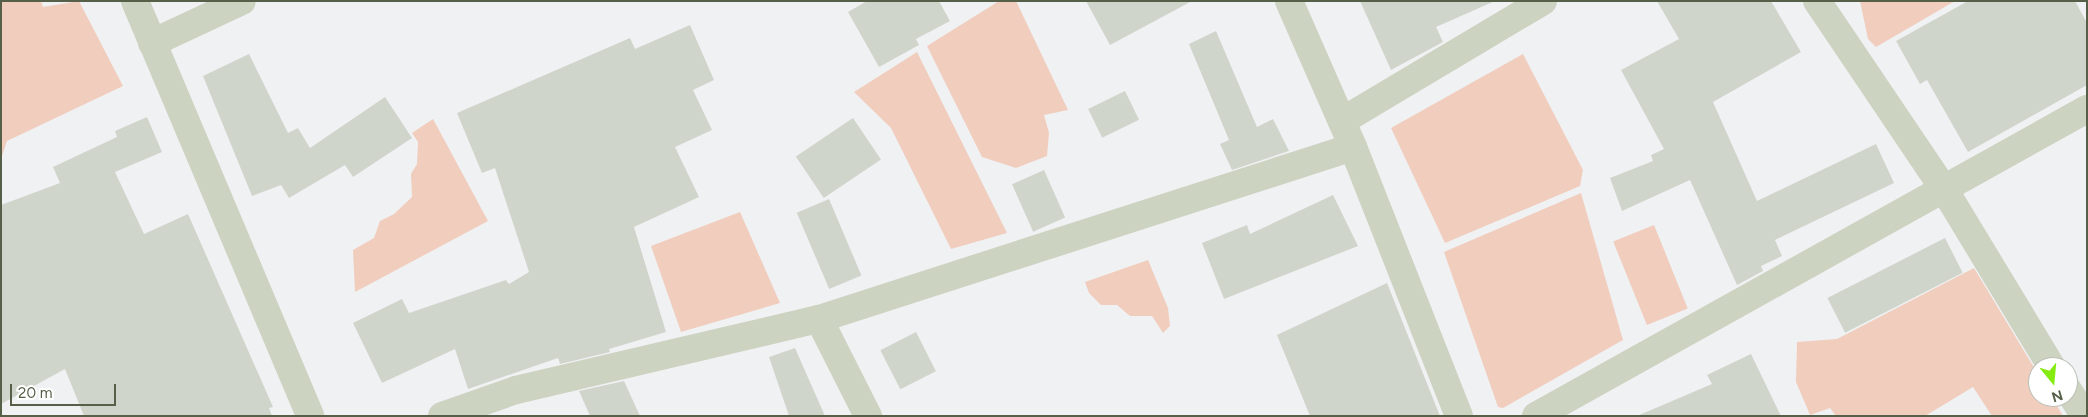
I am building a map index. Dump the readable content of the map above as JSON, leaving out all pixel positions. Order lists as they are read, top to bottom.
{
  "scale_bar": "20 m",
  "north": "bottom"
}
